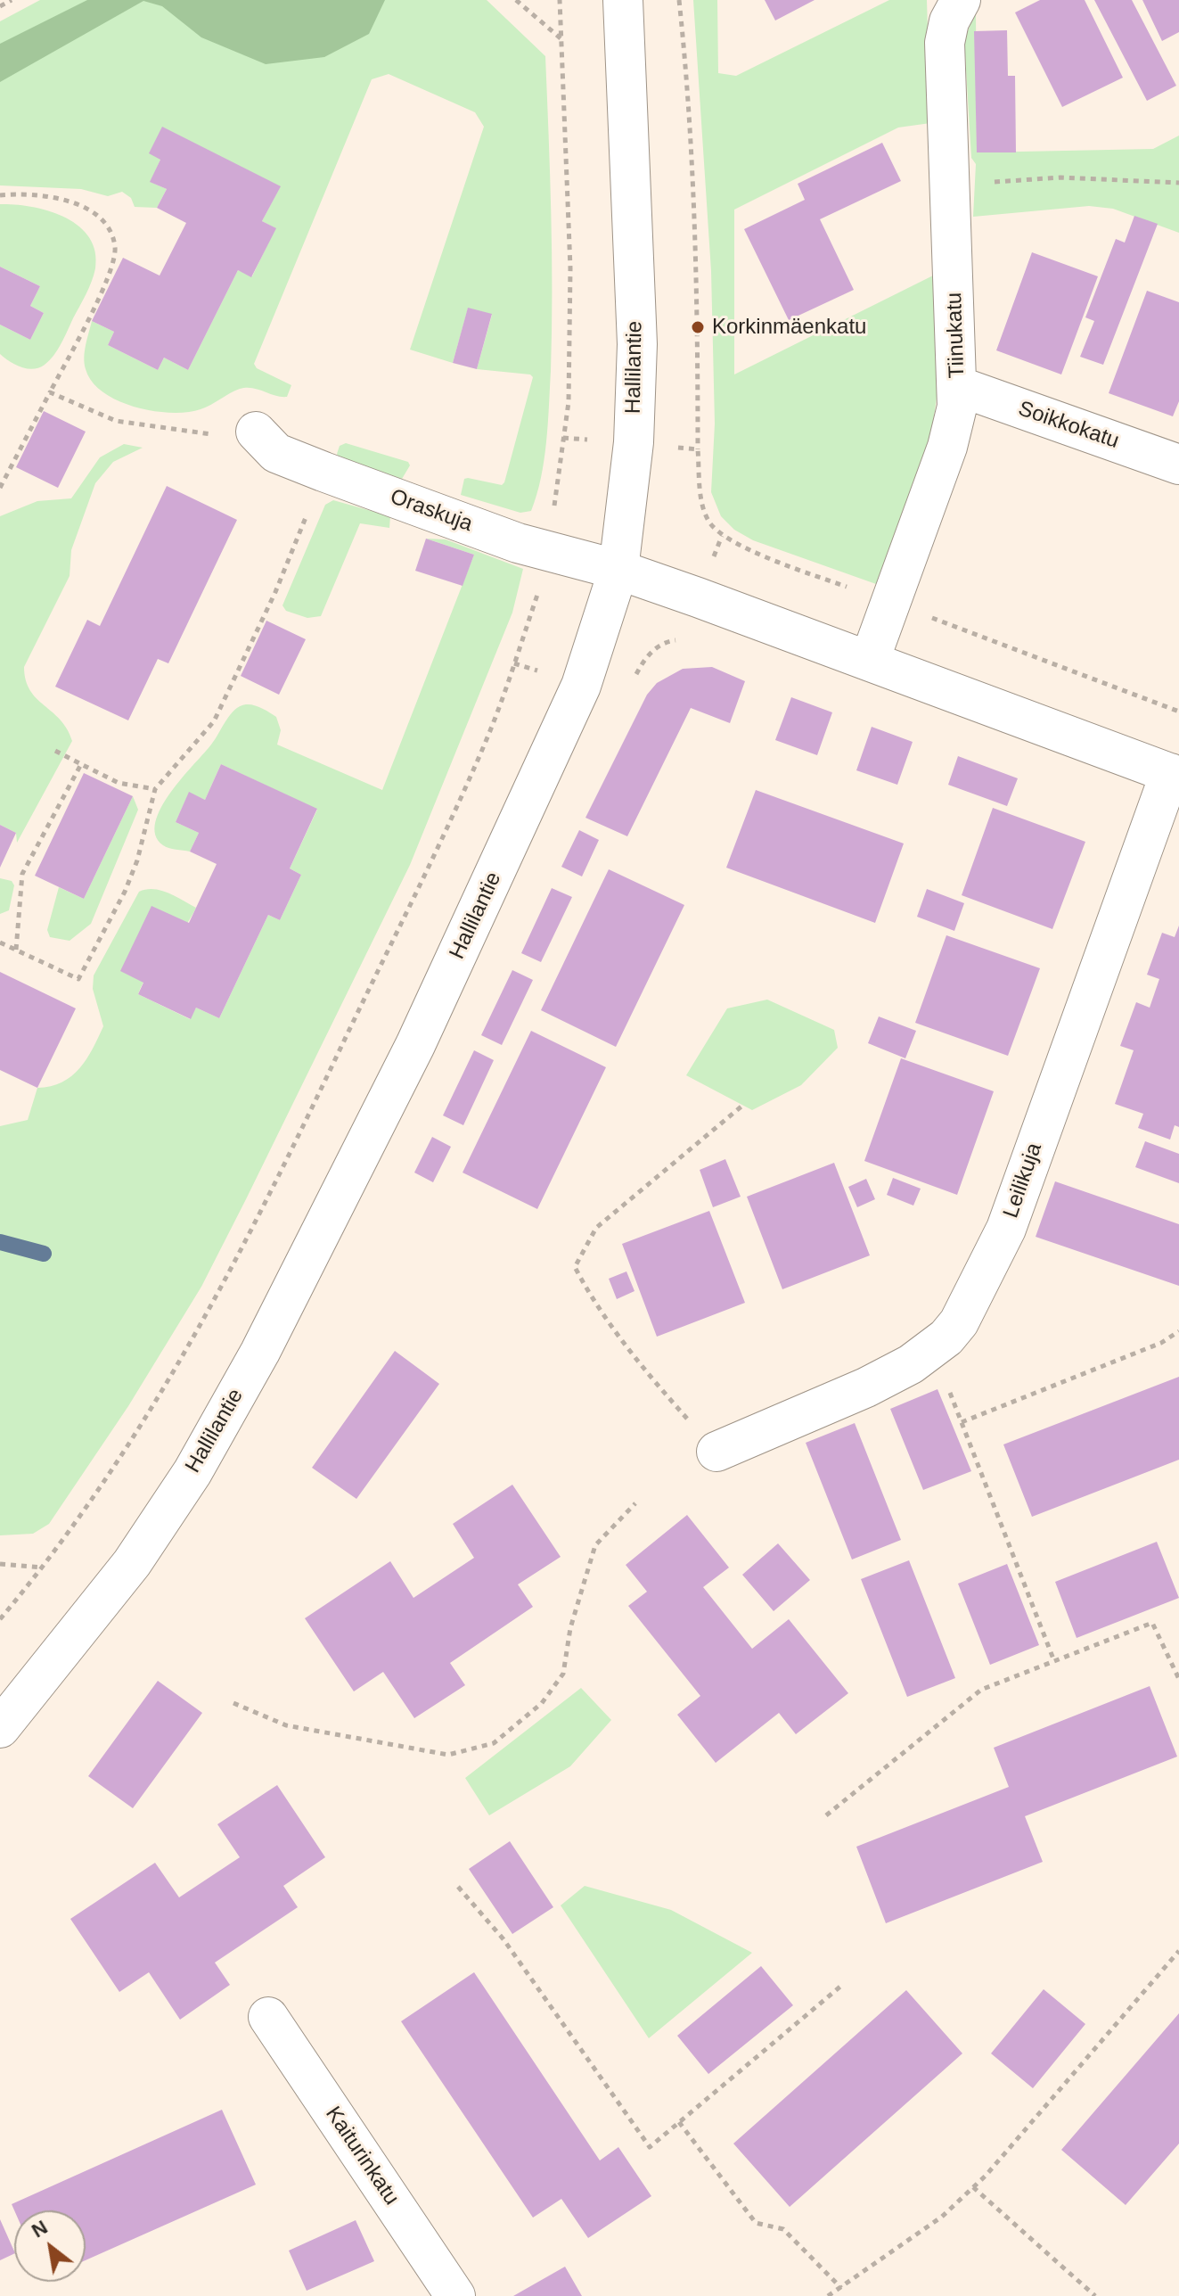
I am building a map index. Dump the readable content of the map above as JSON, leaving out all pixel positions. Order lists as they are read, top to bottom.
{
  "streets": {
    "street": [
      "Tiinukatu",
      "Hallilantie",
      "Soikkokatu",
      "Oraskuja",
      "Leilikuja",
      "Kaiturinkatu"
    ]
  },
  "crossings": [
    ["Tiinukatu", "Soikkokatu"],
    ["Hallilantie", "Oraskuja"]
  ],
  "places": ["Korkinmäenkatu"],
  "north": "top left"
}
